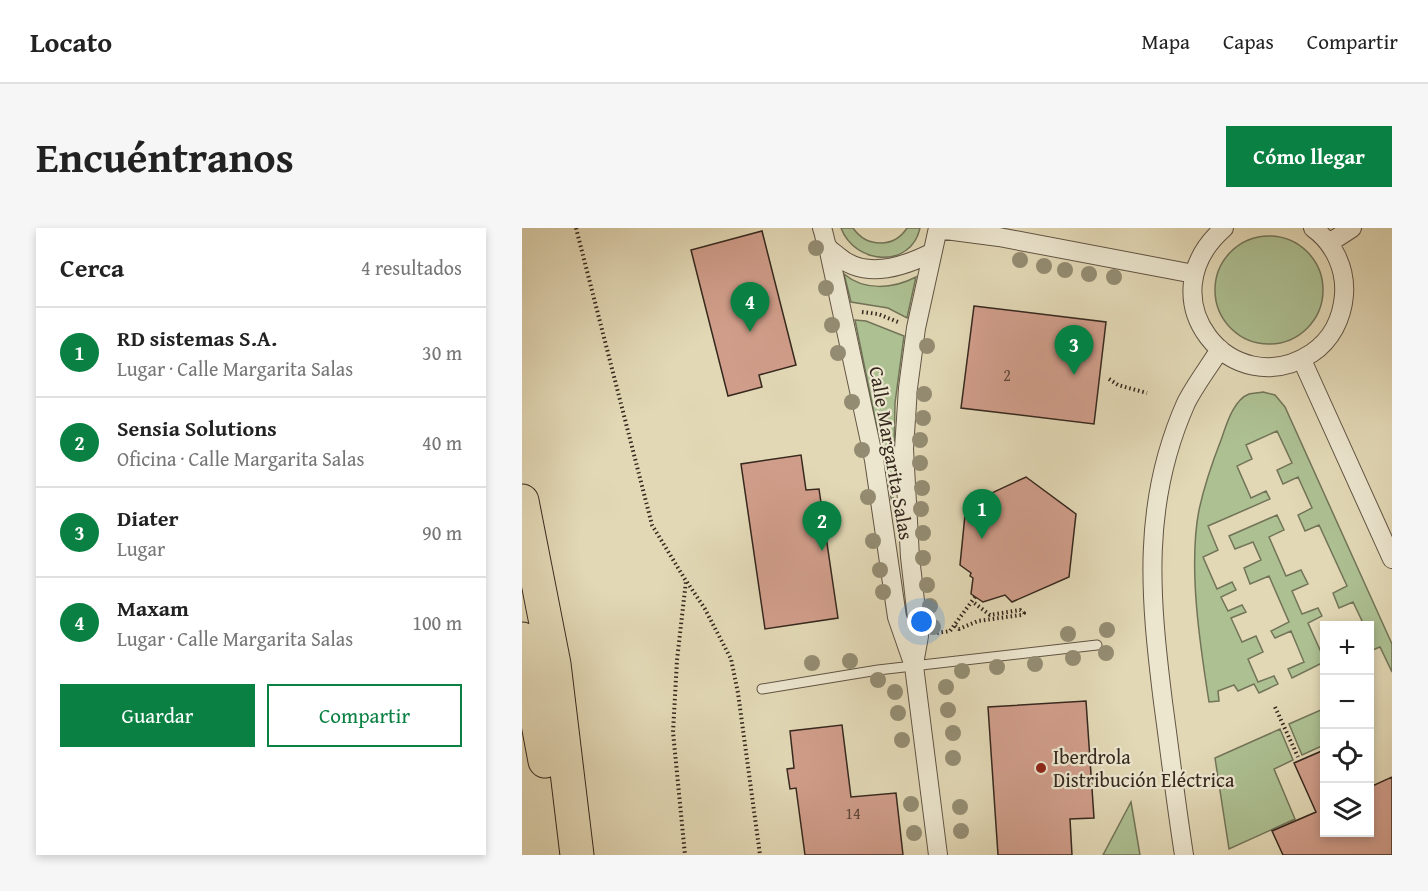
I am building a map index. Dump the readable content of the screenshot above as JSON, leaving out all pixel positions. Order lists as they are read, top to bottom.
{
  "streets": {
    "street": ["Calle Margarita Salas"]
  },
  "places": ["Iberdrola Distribución Eléctrica"],
  "house_numbers": ["2", "14"],
  "page": {
    "header": "Locato",
    "nav": ["Mapa", "Capas", "Compartir"],
    "title": "Encuéntranos",
    "buttons": [
      "Cómo llegar",
      ["Guardar", "Compartir"]
    ],
    "heading": ["Cerca", "4 resultados"],
    "pins": [
      "4",
      "3",
      "1",
      "2"
    ],
    "list": [
      {
        "mark": "1",
        "name": "RD sistemas S.A.",
        "note": "Lugar · Calle Margarita Salas",
        "value": "30 m"
      },
      {
        "mark": "2",
        "name": "Sensia Solutions",
        "note": "Oficina · Calle Margarita Salas",
        "value": "40 m"
      },
      {
        "mark": "3",
        "name": "Diater",
        "note": "Lugar",
        "value": "90 m"
      },
      {
        "mark": "4",
        "name": "Maxam",
        "note": "Lugar · Calle Margarita Salas",
        "value": "100 m"
      }
    ],
    "map_buttons": ["+", "−"]
  }
}
